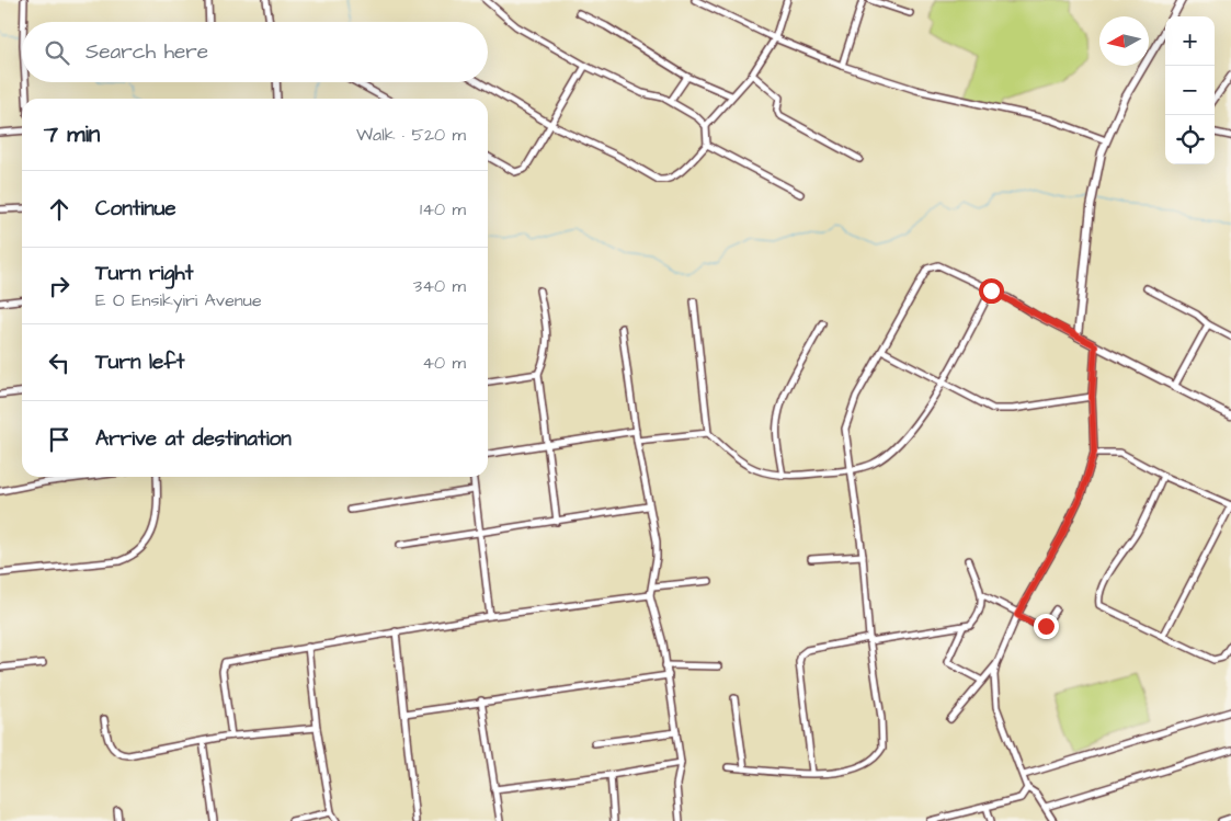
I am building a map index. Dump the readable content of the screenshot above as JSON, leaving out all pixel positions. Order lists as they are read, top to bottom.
{
  "north": "left",
  "page": {
    "map_buttons": ["+", "−"],
    "search": "Search here",
    "heading": ["7 min", "Walk · 520 m"],
    "list": [
      ["Continue", "140 m"],
      ["Turn right", "E O Ensikyiri Avenue", "340 m"],
      ["Turn left", "40 m"],
      "Arrive at destination"
    ]
  }
}
